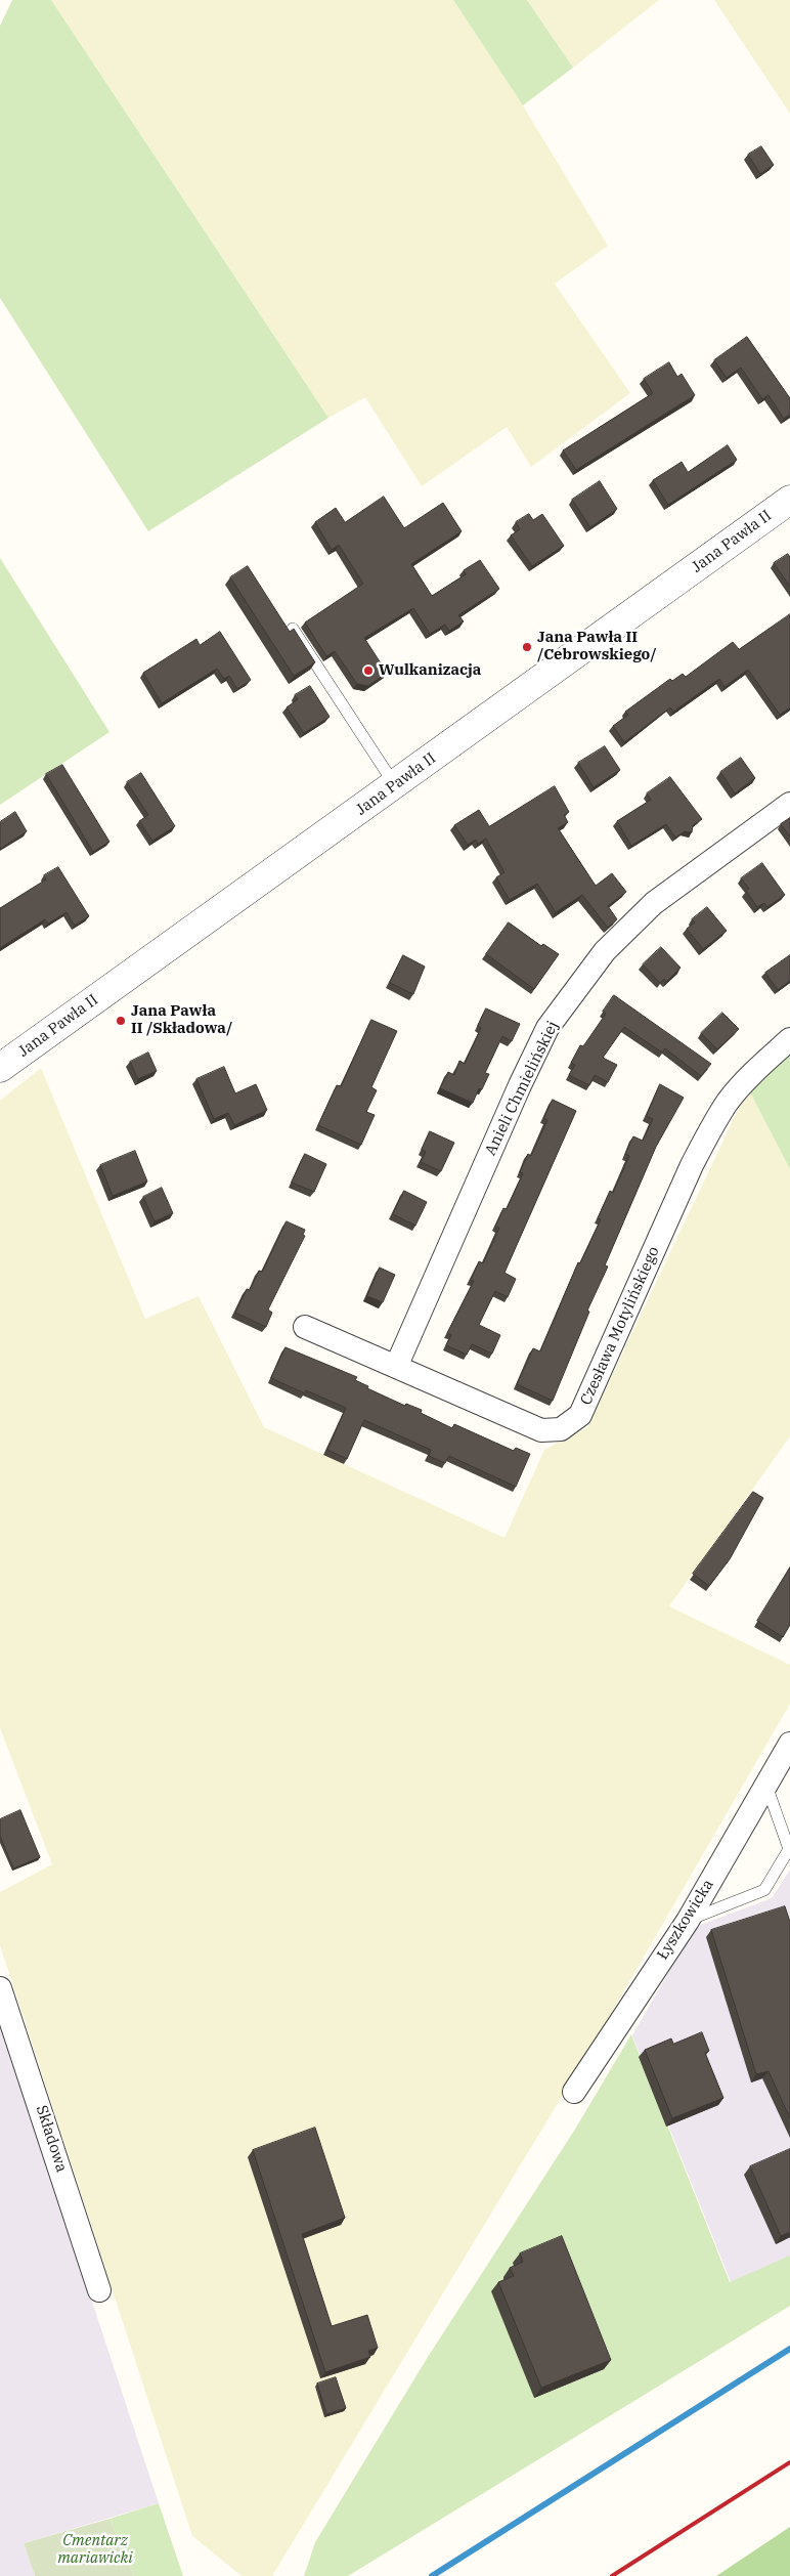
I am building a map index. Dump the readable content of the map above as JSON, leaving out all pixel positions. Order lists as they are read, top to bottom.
{
  "streets": {
    "street": [
      "Jana Pawła II",
      "Anieli Chmielińskiej",
      "Czesława Motylińskiego",
      "Łyszkowicka",
      "Składowa"
    ]
  },
  "crossings": [
    ["Anieli Chmielińskiej", "Czesława Motylińskiego"]
  ],
  "parks": ["Cmentarz mariawicki"],
  "places": ["Jana Pawła II /Cebrowskiego/", "Wulkanizacja", "Jana Pawła II /Składowa/"]
}
